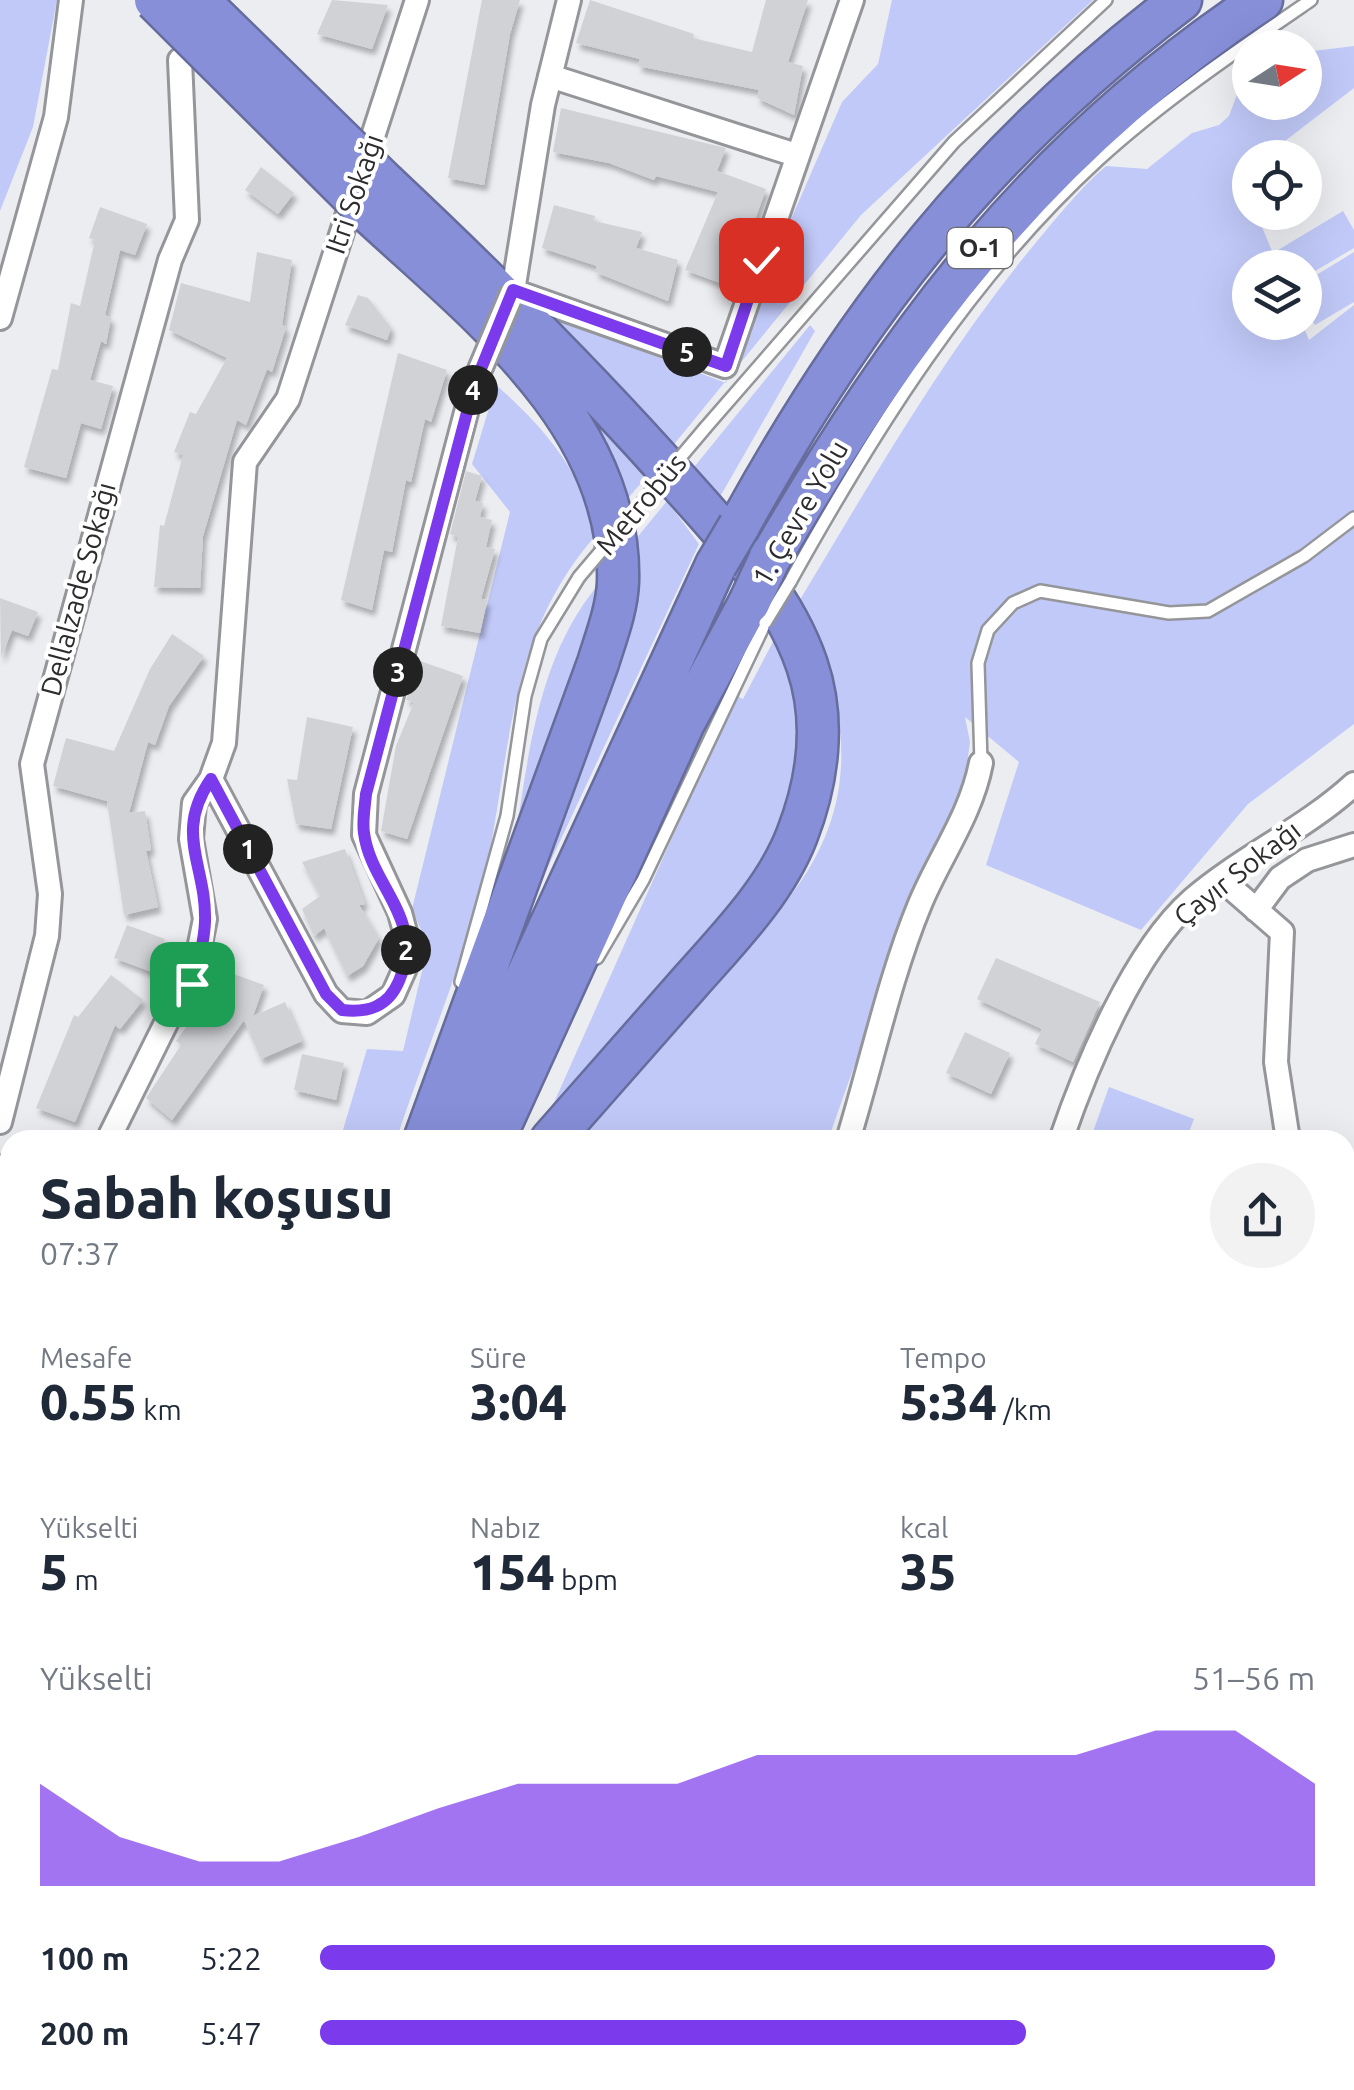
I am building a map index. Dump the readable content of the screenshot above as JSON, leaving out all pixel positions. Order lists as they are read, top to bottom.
{
  "streets": {
    "highway": ["O-1", "1. Çevre Yolu"],
    "street": ["Itri Sokağı", "Dellalzade Sokağı", "Çayır Sokağı"],
    "lane": ["Metrobüs"]
  },
  "north": "right",
  "page": {
    "pins": [
      "5",
      "4",
      "3",
      "1",
      "2"
    ],
    "heading": ["Sabah koşusu", "07:37"],
    "stats": [
      ["Mesafe", "0.55 km"],
      ["Süre", "3:04"],
      ["Tempo", "5:34 /km"],
      ["Yükselti", "5 m"],
      ["Nabız", "154 bpm"],
      ["kcal", "35"]
    ],
    "chart": ["Yükselti", "51–56 m"],
    "list": [
      {
        "name": "100 m",
        "note": "5:22"
      },
      {
        "name": "200 m",
        "note": "5:47"
      }
    ]
  }
}
